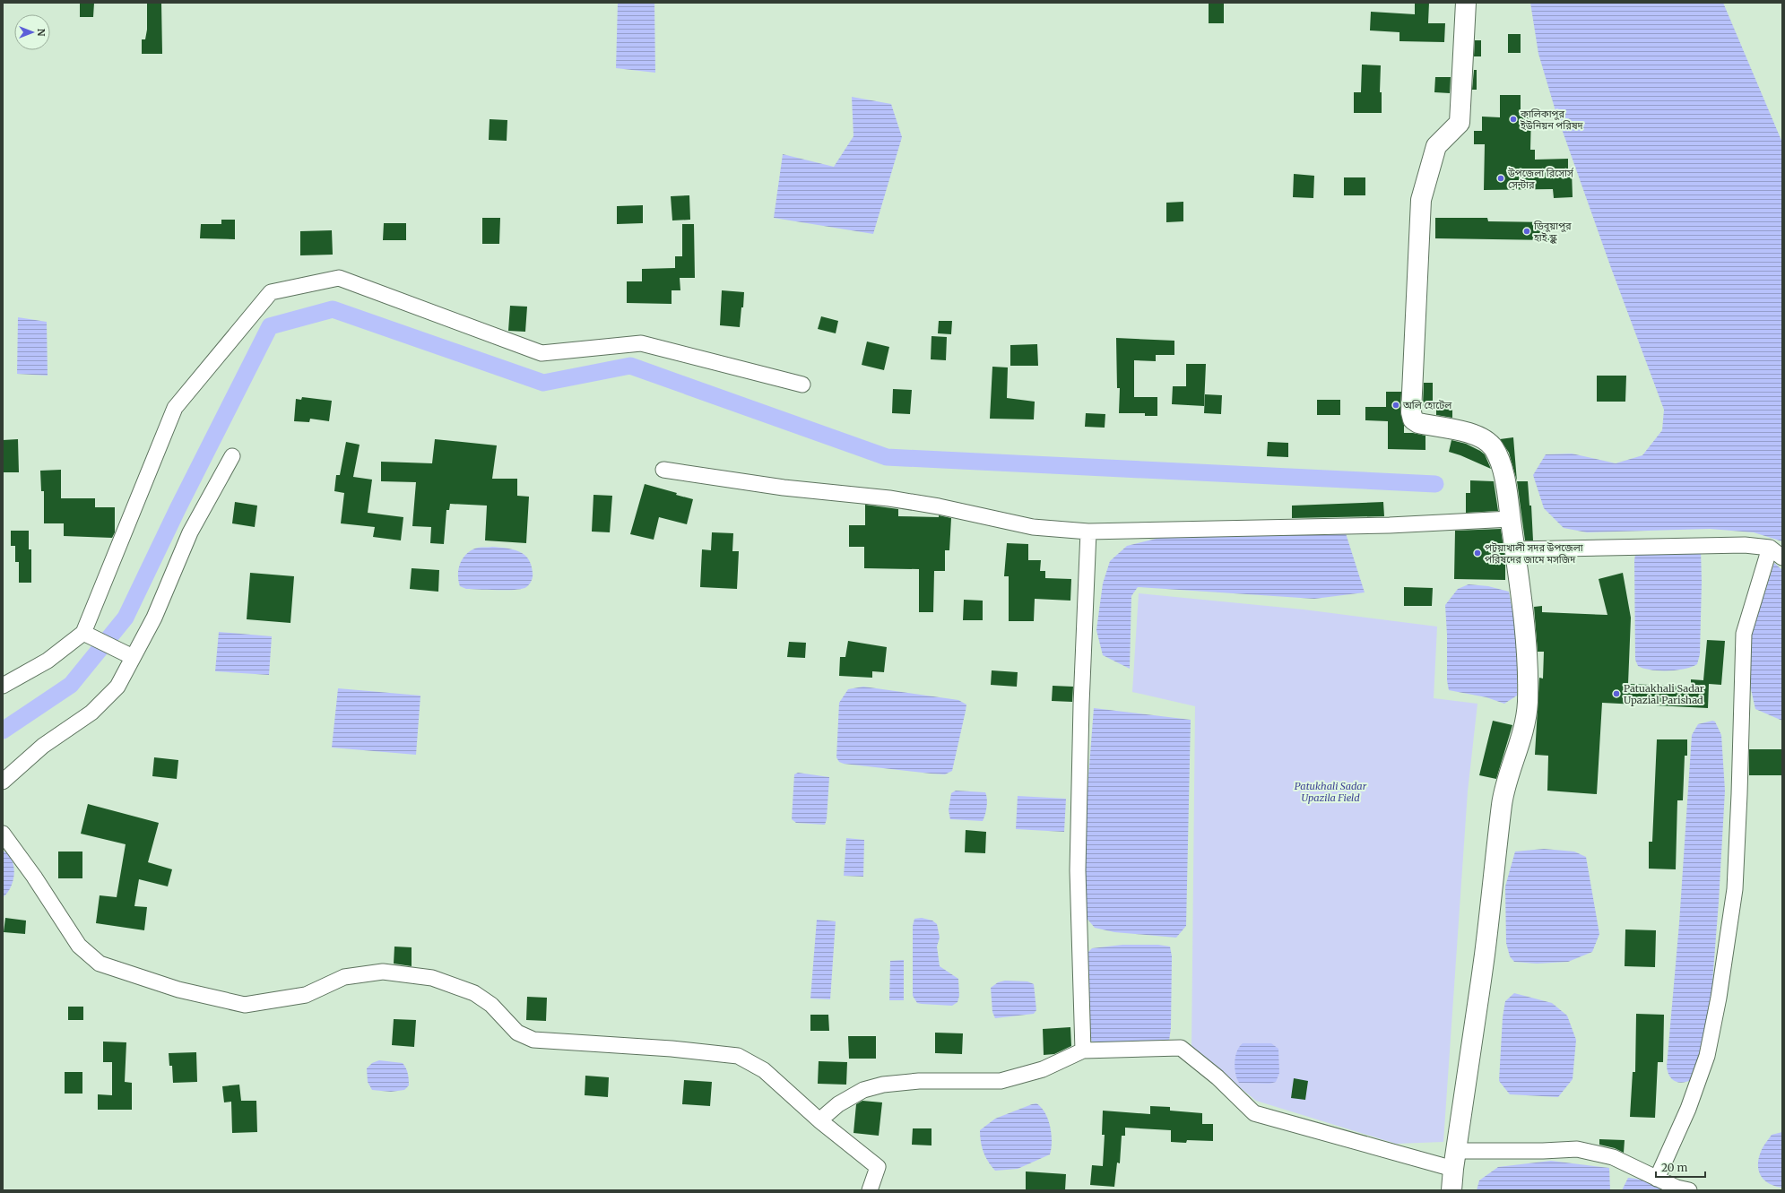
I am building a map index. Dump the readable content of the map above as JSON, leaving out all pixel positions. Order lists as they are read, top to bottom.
{
  "parks": ["Patukhali Sadar Upazila Field"],
  "places": [
    "কালিকাপুর ইউনিয়ন পরিষদ",
    "উপজেলা রিসোর্স সেন্টার",
    "ডিবুয়াপুর হাই স্কুল",
    "অলি হোটেল",
    "পটুয়াখালী সদর উপজেলা পরিষদের জামে মসজিদ",
    "Patuakhali Sadar Upazial Parishad"
  ],
  "scale_bar": "20 m",
  "north": "right"
}
